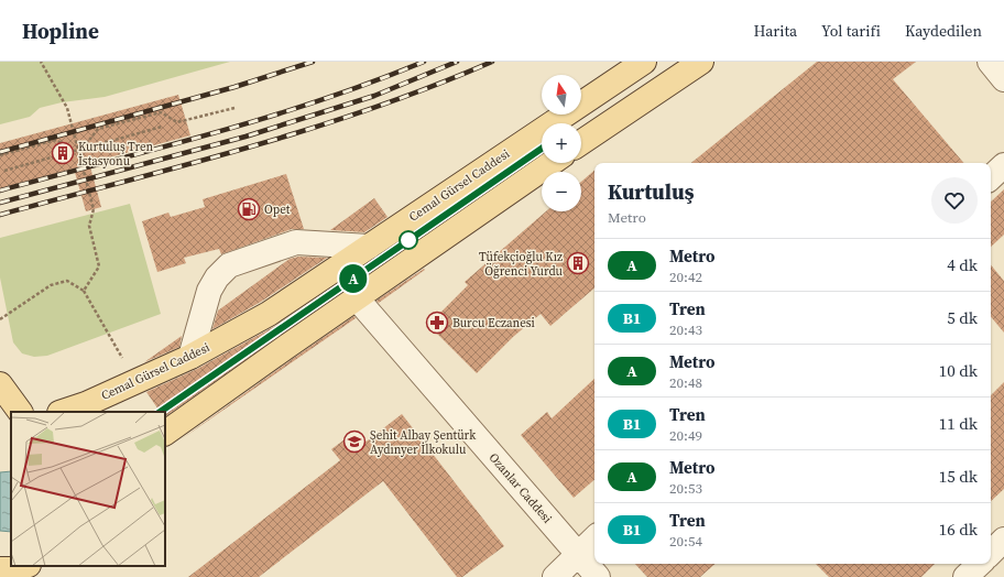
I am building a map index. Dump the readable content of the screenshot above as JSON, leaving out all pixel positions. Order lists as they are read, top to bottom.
{
  "streets": {
    "main road": ["Cemal Gürsel Caddesi"],
    "street": ["Ozanlar Caddesi"]
  },
  "places": {
    "building": ["Kurtuluş Tren İstasyonu", "Tüfekçioğlu Kız Öğrenci Yurdu"],
    "fuel station": ["Opet"],
    "pharmacy": ["Burcu Eczanesi"],
    "school or university": ["Şehit Albay Şentürk Aydınyer İlkokulu"]
  },
  "lines": ["metro line A"],
  "north": "top",
  "page": {
    "header": "Hopline",
    "nav": ["Harita", "Yol tarifi", "Kaydedilen"],
    "on_map": "A",
    "map_buttons": ["+", "−"],
    "heading": ["Kurtuluş", "Metro"],
    "list": [
      {
        "mark": "A",
        "name": "Metro",
        "note": "20:42",
        "value": "4 dk"
      },
      {
        "mark": "B1",
        "name": "Tren",
        "note": "20:43",
        "value": "5 dk"
      },
      {
        "mark": "A",
        "name": "Metro",
        "note": "20:48",
        "value": "10 dk"
      },
      {
        "mark": "B1",
        "name": "Tren",
        "note": "20:49",
        "value": "11 dk"
      },
      {
        "mark": "A",
        "name": "Metro",
        "note": "20:53",
        "value": "15 dk"
      },
      {
        "mark": "B1",
        "name": "Tren",
        "note": "20:54",
        "value": "16 dk"
      }
    ]
  }
}
